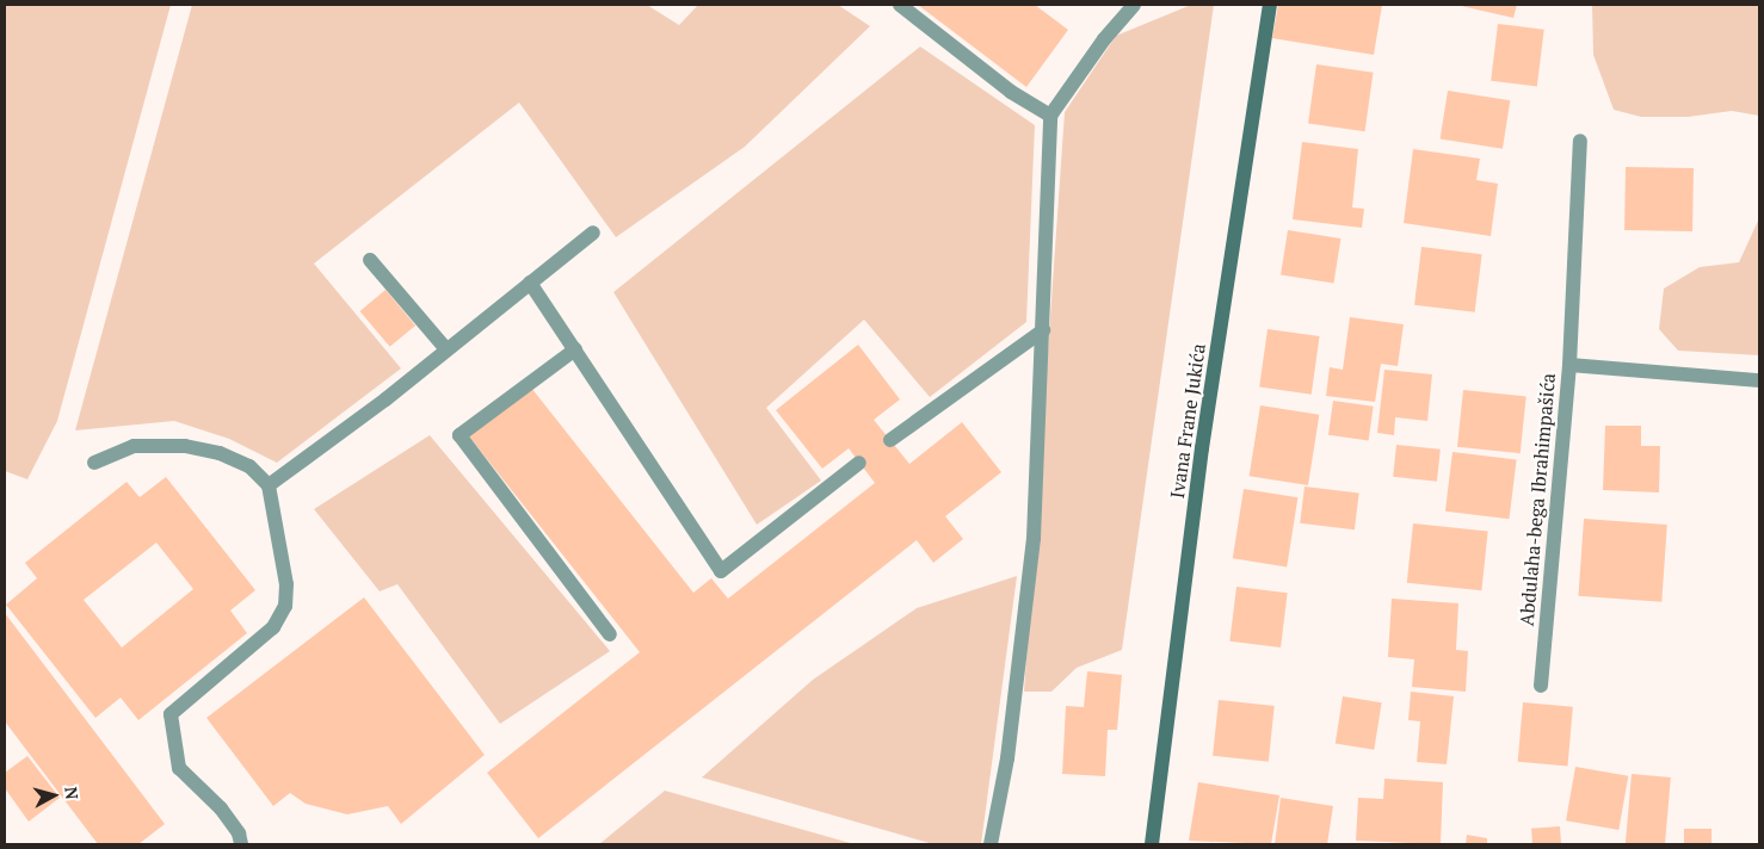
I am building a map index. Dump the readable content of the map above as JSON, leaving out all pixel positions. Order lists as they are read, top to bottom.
{
  "streets": {
    "street": ["Ivana Frane Jukića", "Abdulaha-bega Ibrahimpašića"]
  },
  "north": "right"
}
